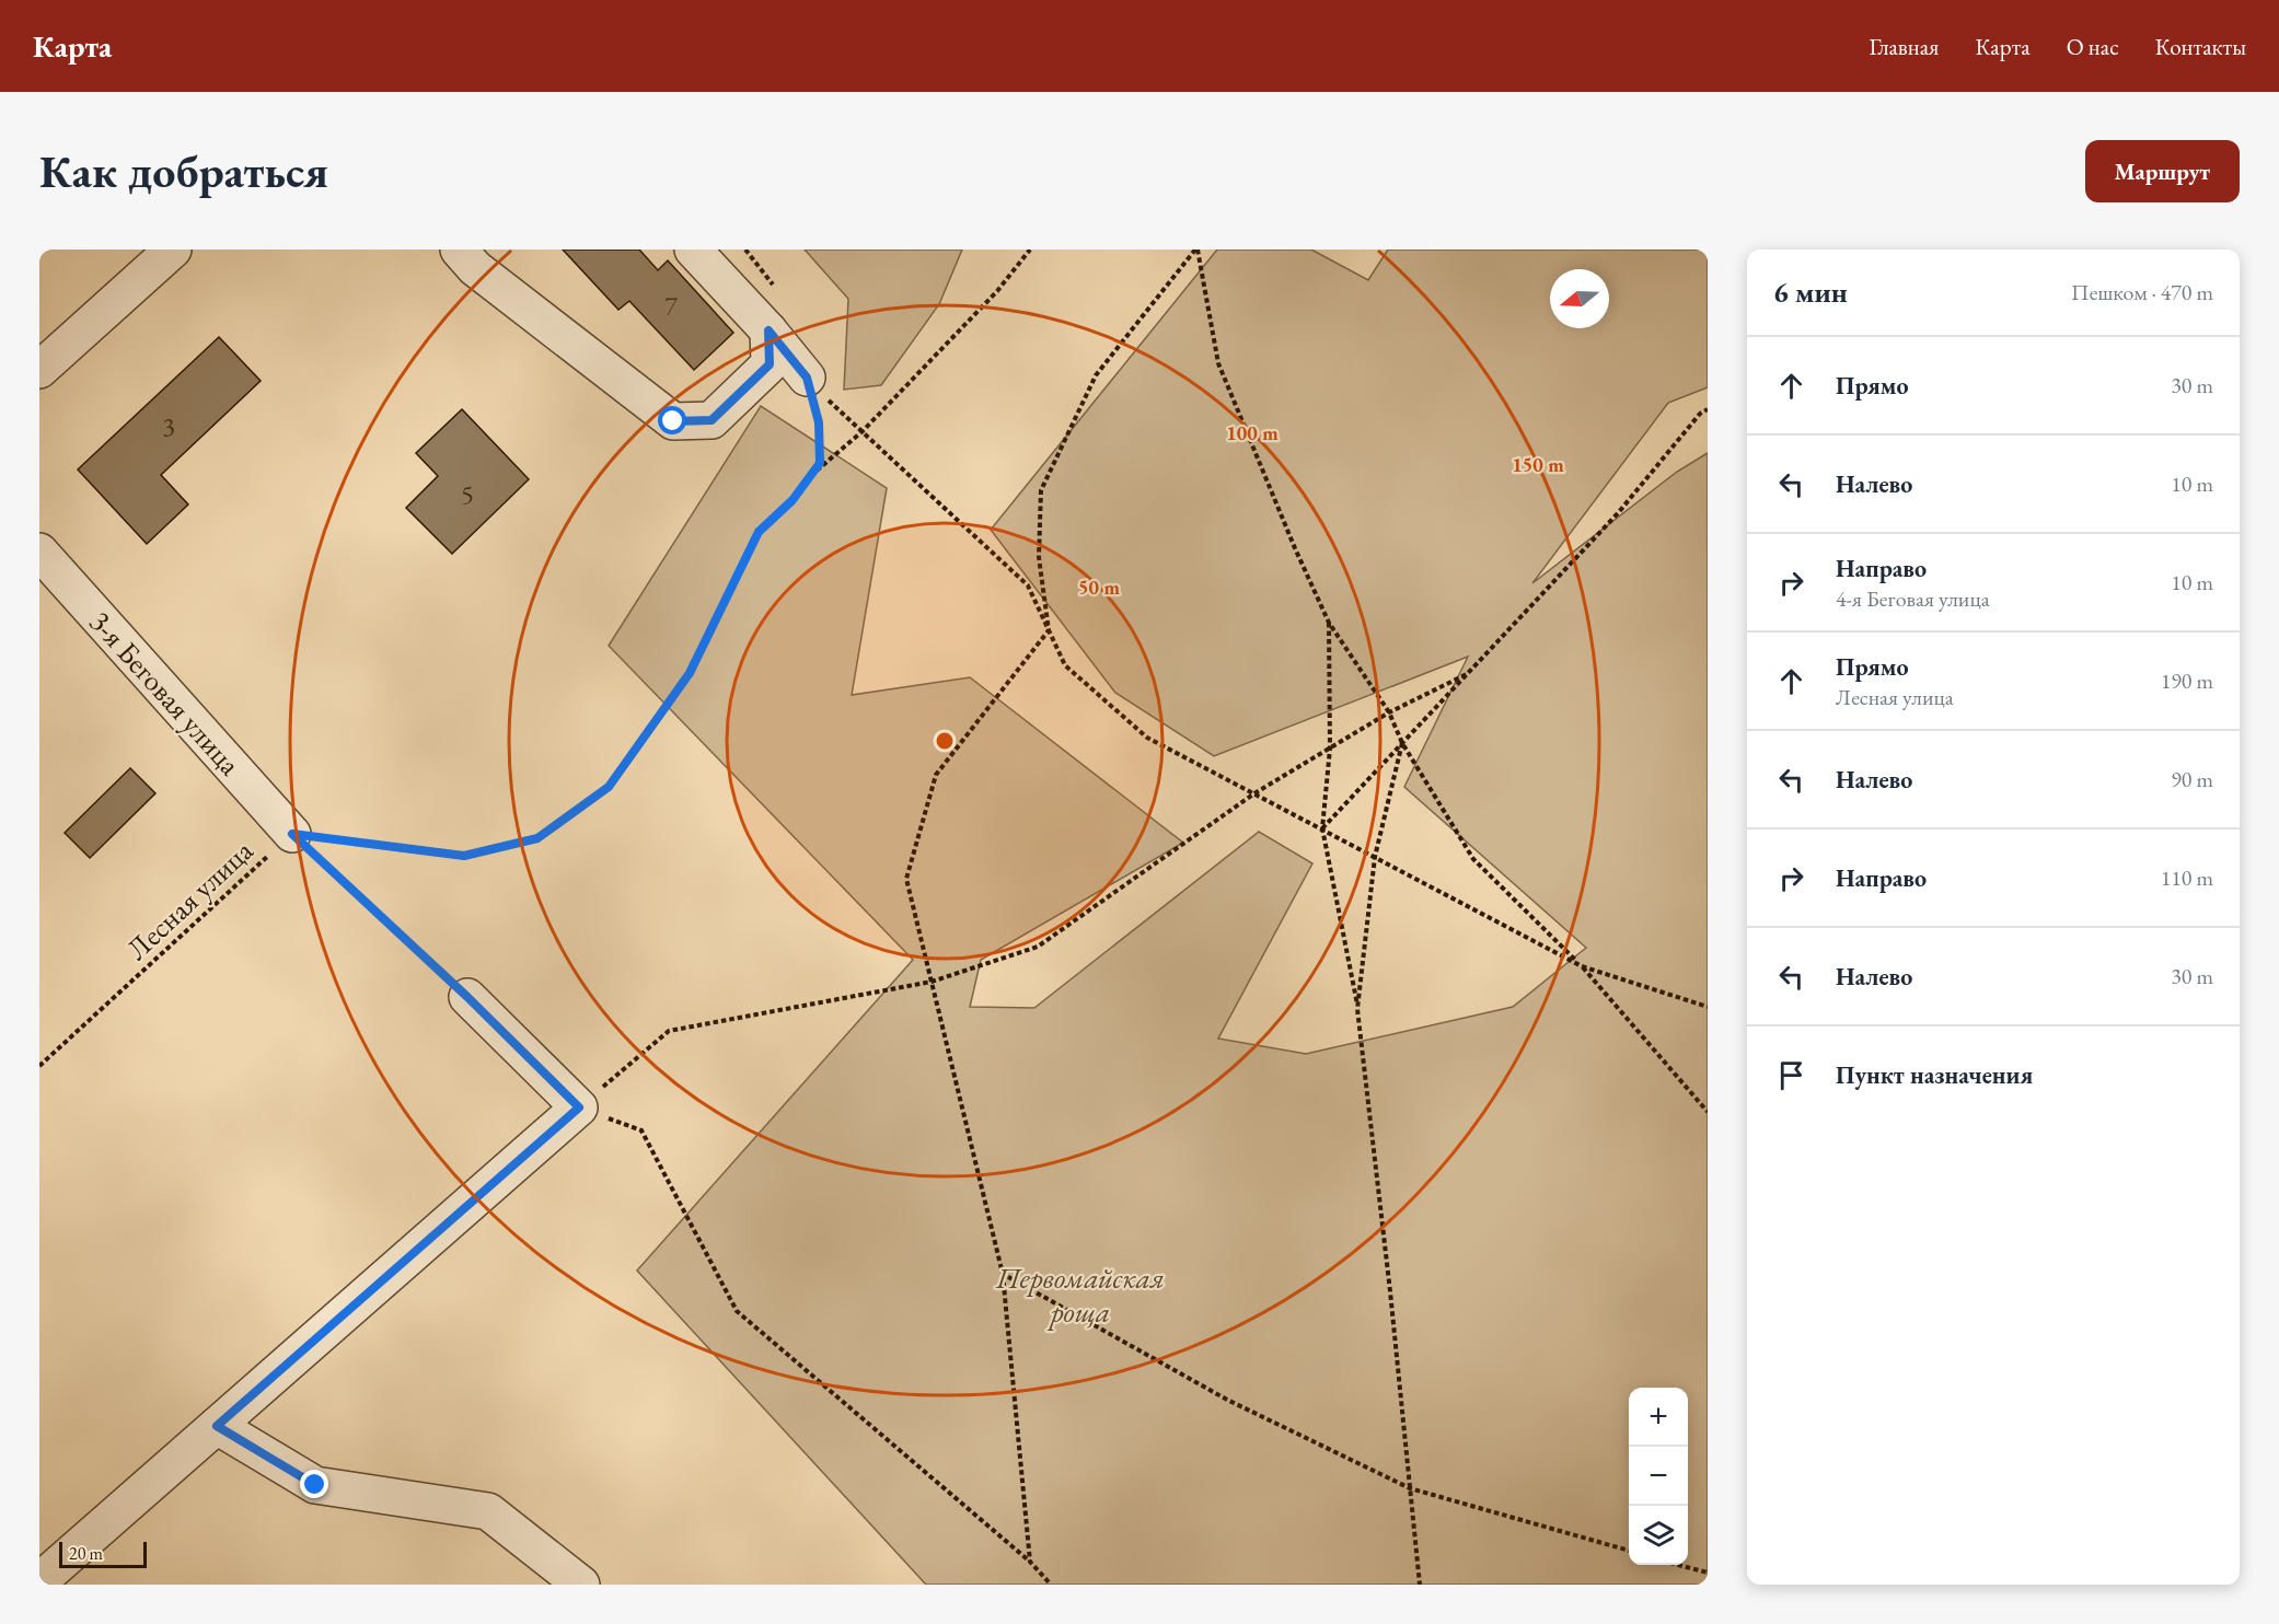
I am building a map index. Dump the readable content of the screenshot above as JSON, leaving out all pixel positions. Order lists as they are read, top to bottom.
{
  "streets": {
    "street": ["3-я Беговая улица"],
    "path": ["Лесная улица"]
  },
  "crossings": [
    ["3-я Беговая улица", "Лесная улица"]
  ],
  "parks": ["Первомайская роща"],
  "house_numbers": ["7", "3", "5"],
  "scale_bar": "20 m",
  "north": "left",
  "page": {
    "header": "Карта",
    "nav": [
      "Главная",
      "Карта",
      "О нас",
      "Контакты"
    ],
    "buttons": "Маршрут",
    "title": "Как добраться",
    "heading": ["6 мин", "Пешком · 470 m"],
    "list": [
      ["Прямо", "30 m"],
      ["Налево", "10 m"],
      ["Направо", "4-я Беговая улица", "10 m"],
      ["Прямо", "Лесная улица", "190 m"],
      ["Налево", "90 m"],
      ["Направо", "110 m"],
      ["Налево", "30 m"],
      "Пункт назначения"
    ],
    "map_buttons": ["+", "−"],
    "scale": "20 m"
  },
  "rings": ["100 m", "150 m", "50 m"]
}
